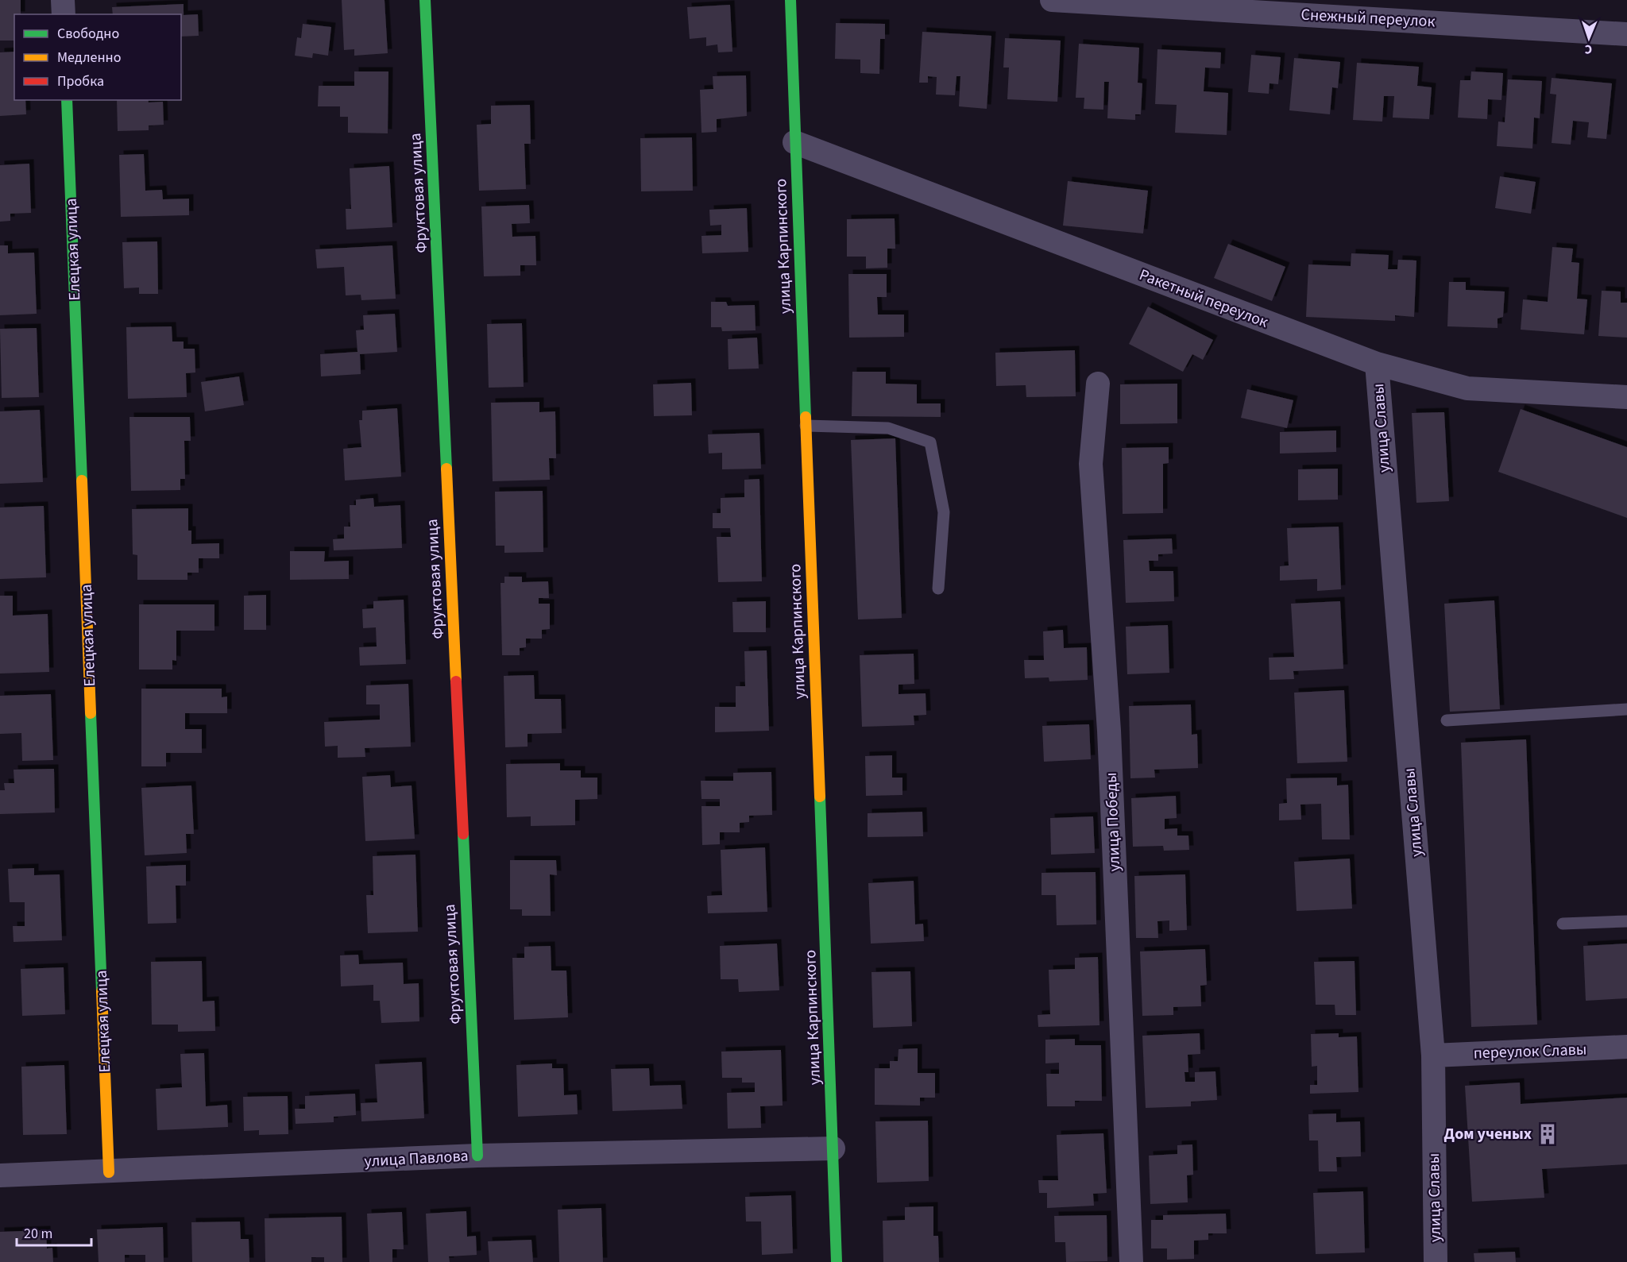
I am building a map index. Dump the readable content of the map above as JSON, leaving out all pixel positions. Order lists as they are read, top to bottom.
{
  "streets": {
    "street": [
      "Снежный переулок",
      "Фруктовая улица",
      "улица Карпинского",
      "Елецкая улица",
      "Ракетный переулок",
      "улица Славы",
      "улица Победы",
      "переулок Славы",
      "улица Павлова"
    ]
  },
  "crossings": [
    ["Фруктовая улица", "улица Павлова"],
    ["улица Карпинского", "Ракетный переулок"],
    ["улица Карпинского", "улица Павлова"],
    ["Елецкая улица", "улица Павлова"],
    ["Ракетный переулок", "улица Славы"],
    ["улица Славы", "переулок Славы"]
  ],
  "places": {
    "building": ["Дом ученых"]
  },
  "legend": ["Свободно", "Медленно", "Пробка"],
  "scale_bar": "20 m",
  "north": "bottom"
}
